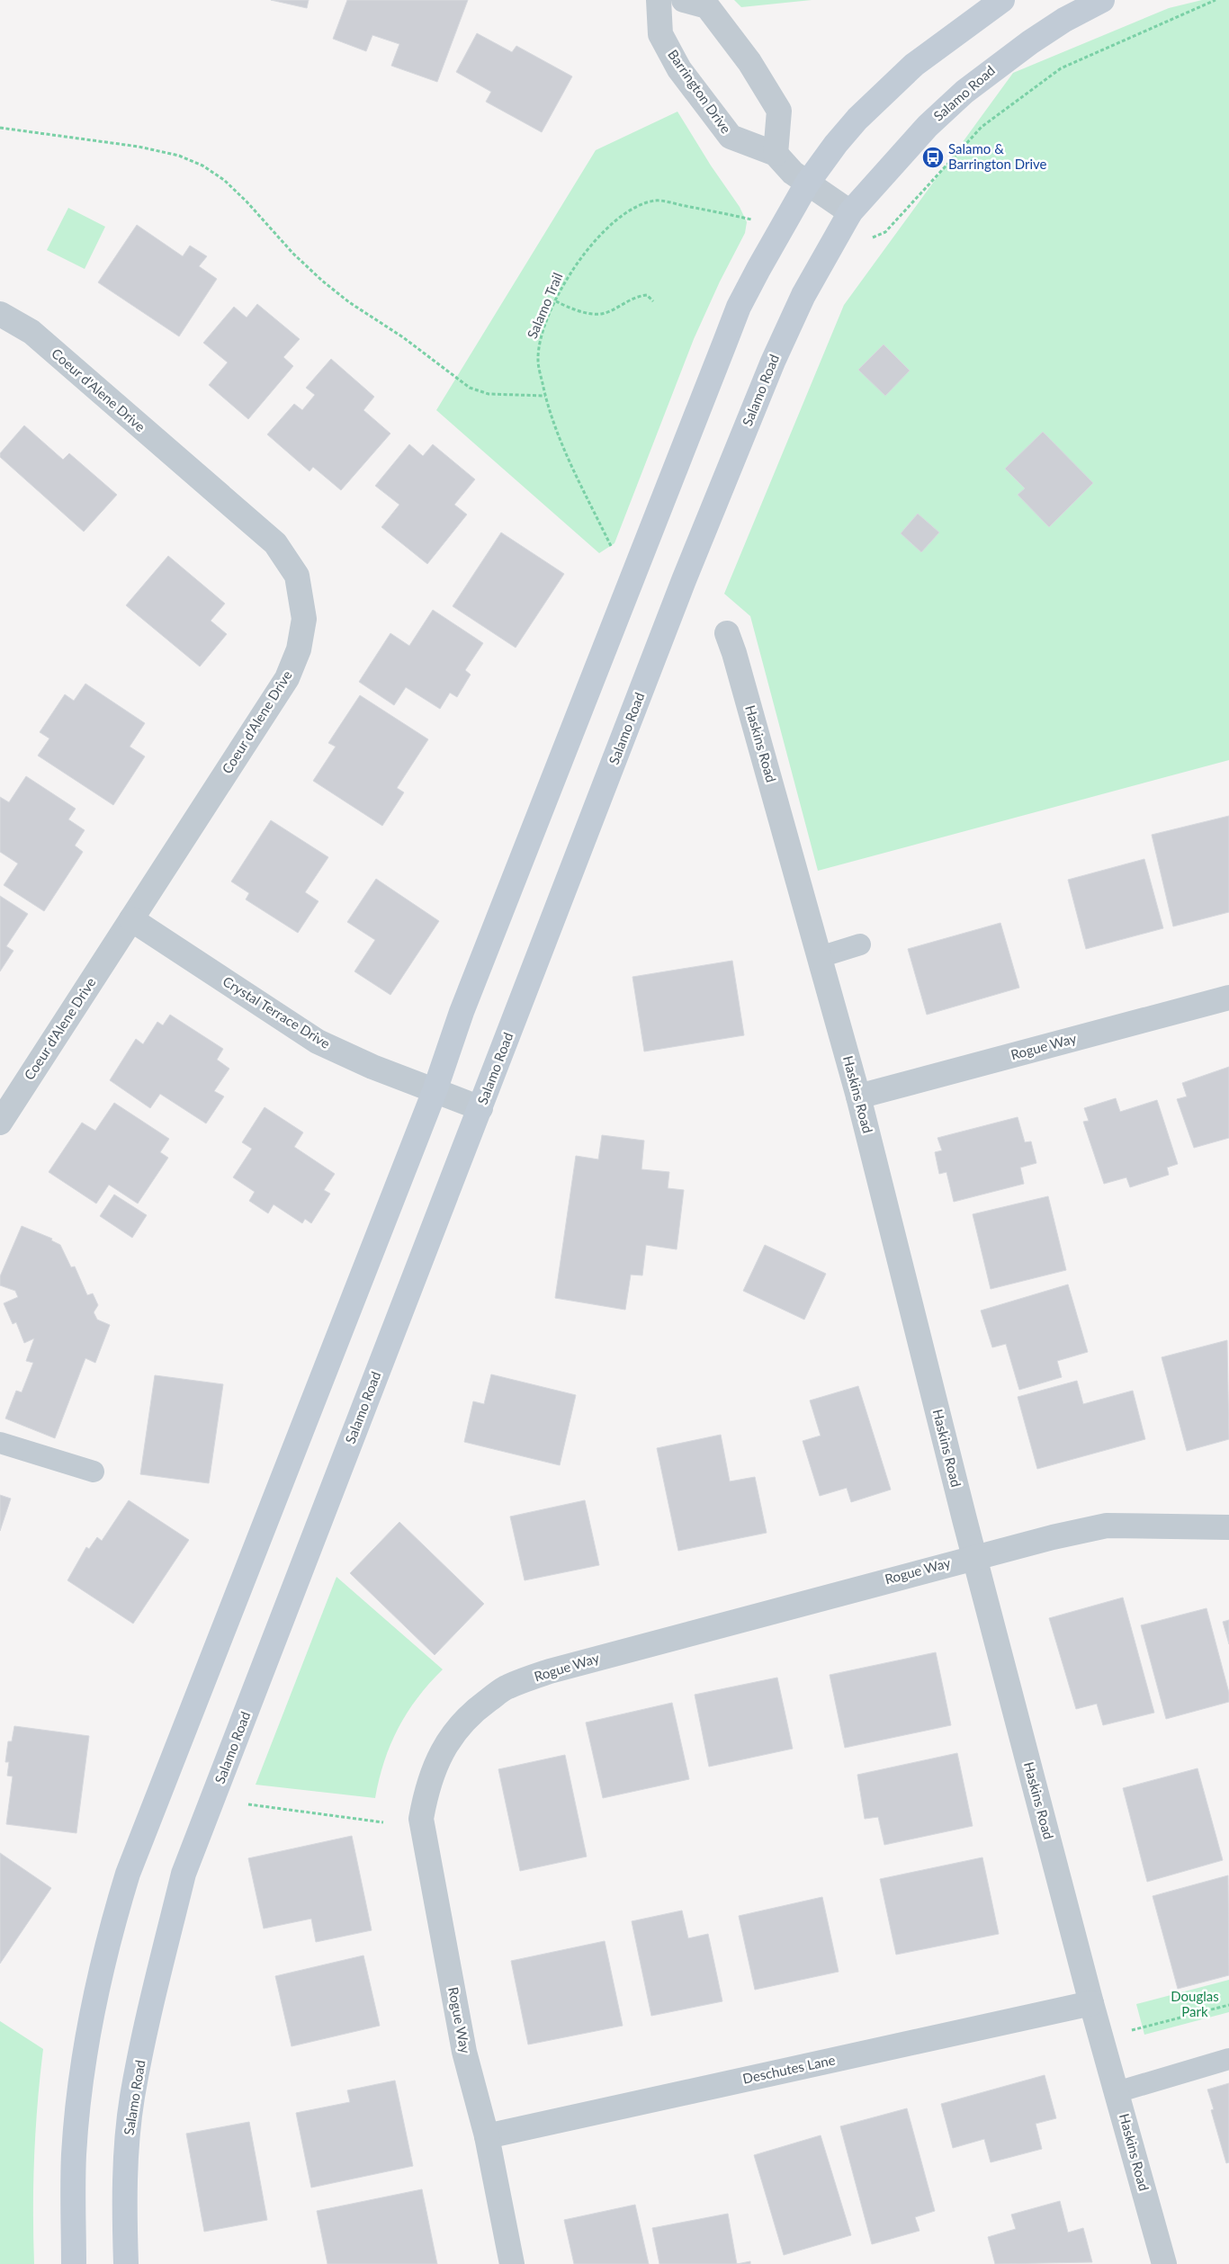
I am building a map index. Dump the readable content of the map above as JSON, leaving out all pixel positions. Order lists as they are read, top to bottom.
{
  "streets": {
    "main road": ["Salamo Road"],
    "street": [
      "Barrington Drive",
      "Coeur d'Alene Drive",
      "Haskins Road",
      "Crystal Terrace Drive",
      "Rogue Way",
      "Deschutes Lane"
    ],
    "path": ["Salamo Trail"]
  },
  "crossings": [
    ["Barrington Drive", "Salamo Road"],
    ["Salamo Road", "Crystal Terrace Drive"],
    ["Coeur d'Alene Drive", "Crystal Terrace Drive"],
    ["Haskins Road", "Rogue Way"],
    ["Haskins Road", "Deschutes Lane"],
    ["Rogue Way", "Deschutes Lane"]
  ],
  "parks": ["Douglas Park"],
  "places": {
    "bus stop": ["Salamo & Barrington Drive"]
  }
}
